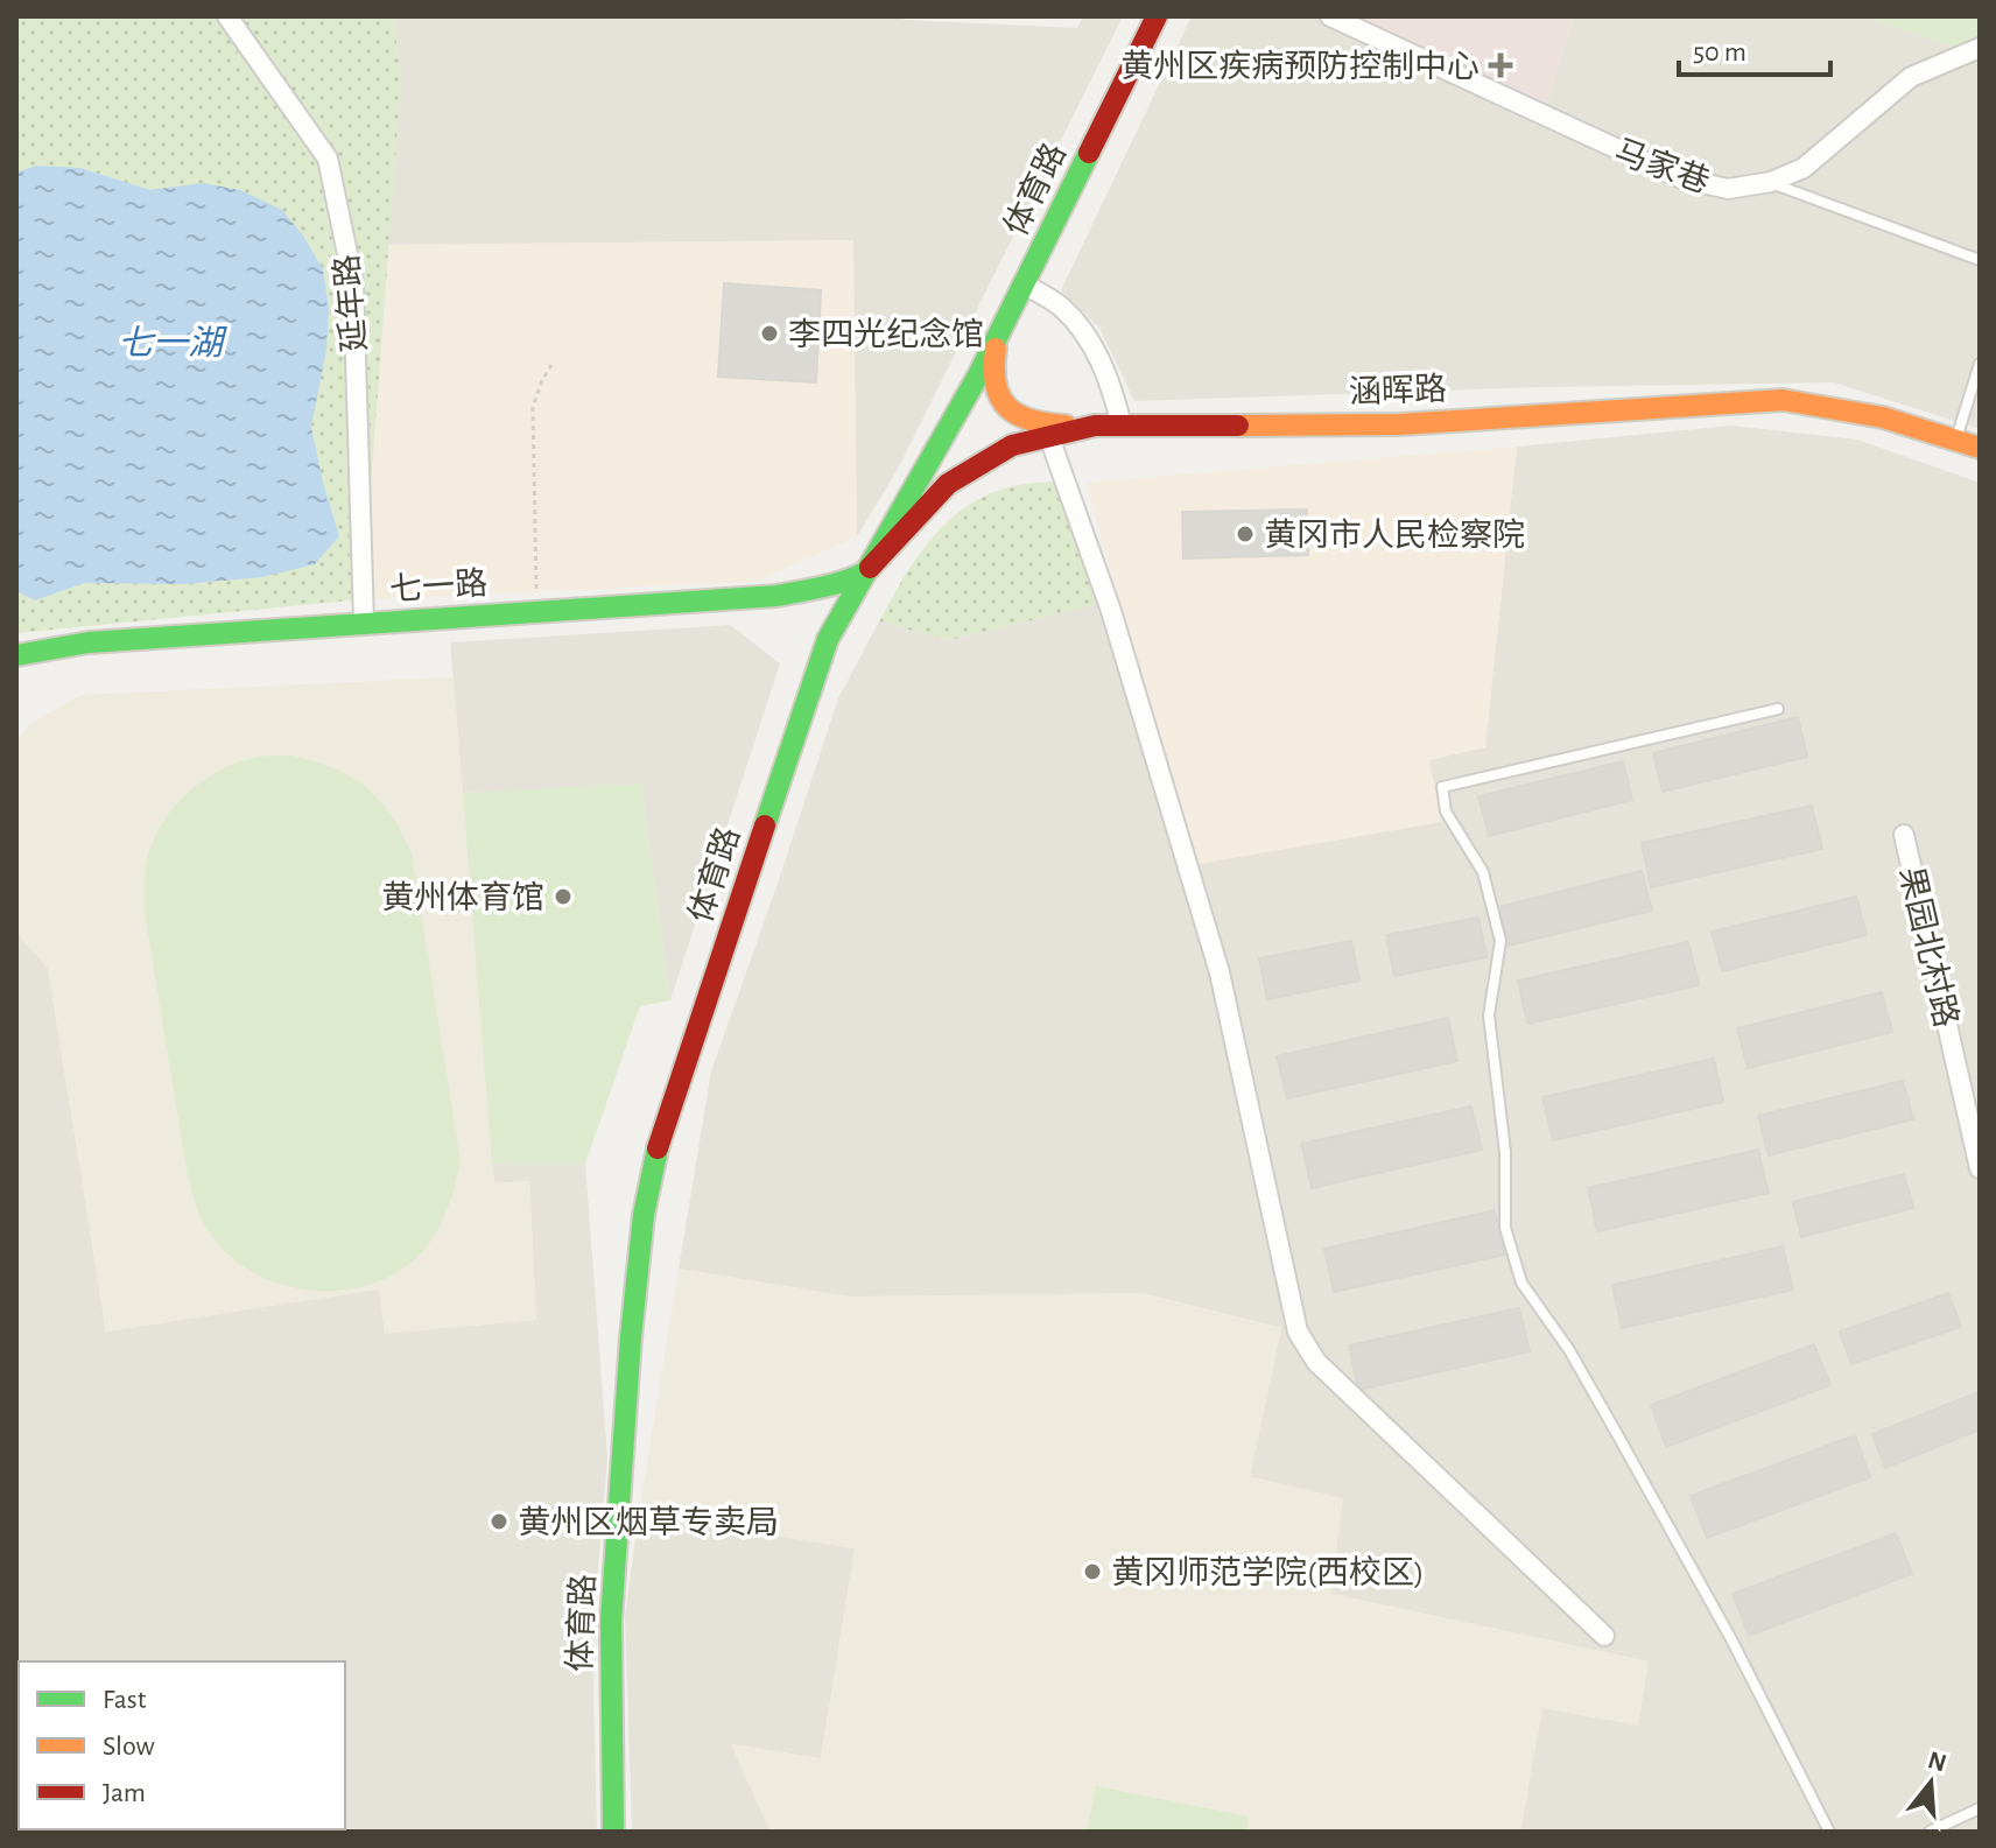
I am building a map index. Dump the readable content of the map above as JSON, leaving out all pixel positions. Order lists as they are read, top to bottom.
{
  "streets": {
    "street": [
      "马家巷",
      "体育路",
      "延年路",
      "涵晖路",
      "七一路",
      "果园北村路"
    ]
  },
  "crossings": [
    ["体育路", "涵晖路"],
    ["体育路", "七一路"],
    ["延年路", "七一路"],
    ["涵晖路", "七一路"]
  ],
  "water": ["七一湖"],
  "places": {
    "health": ["黄州区疾病预防控制中心"],
    "other": [
      "李四光纪念馆",
      "黄冈市人民检察院",
      "黄州体育馆",
      "黄州区烟草专卖局",
      "黄冈师范学院(西校区)"
    ]
  },
  "legend": ["Fast", "Slow", "Jam"],
  "scale_bar": "50 m",
  "north": "top"
}
